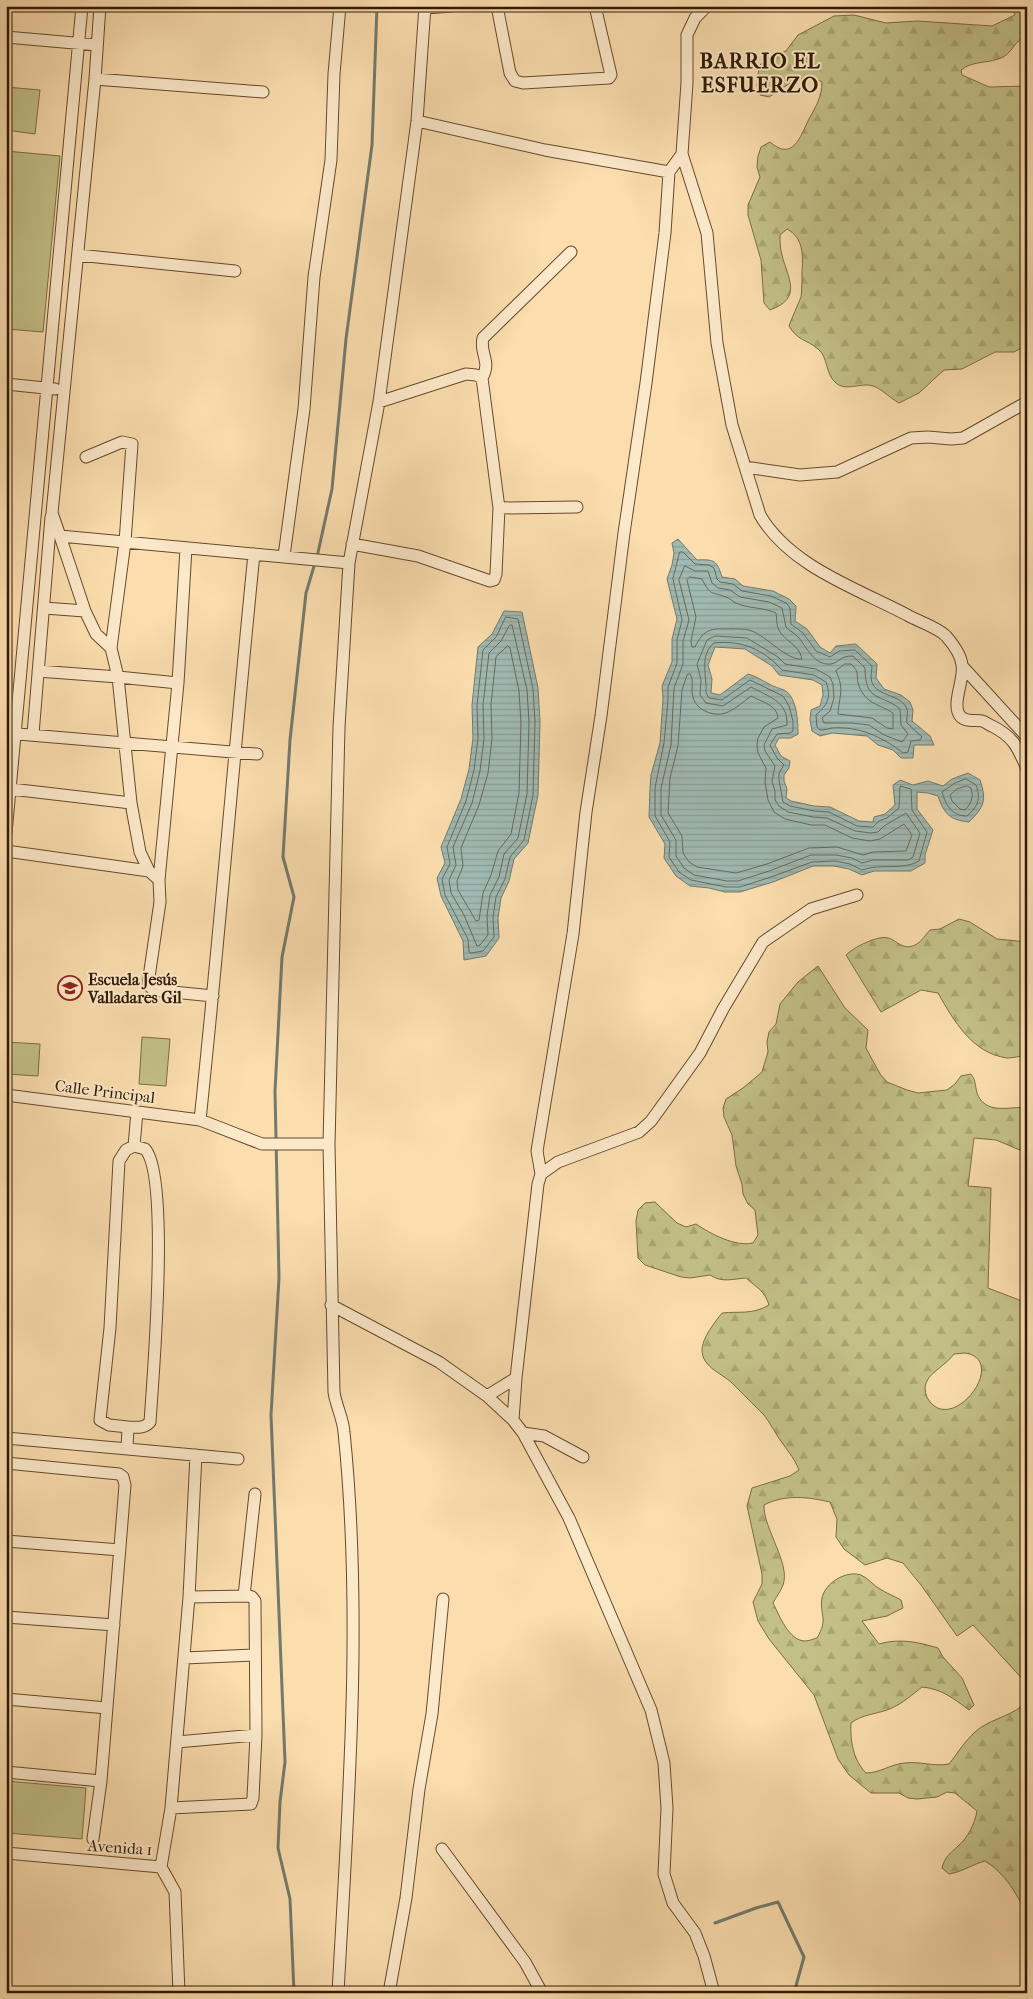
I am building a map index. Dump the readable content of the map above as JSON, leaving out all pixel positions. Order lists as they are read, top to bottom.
{
  "streets": {
    "street": ["Calle Principal", "Avenida 1"]
  },
  "districts": ["BARRIO EL ESFUERZO"],
  "places": {
    "school or university": ["Escuela Jesús Valladares Gil"]
  }
}
